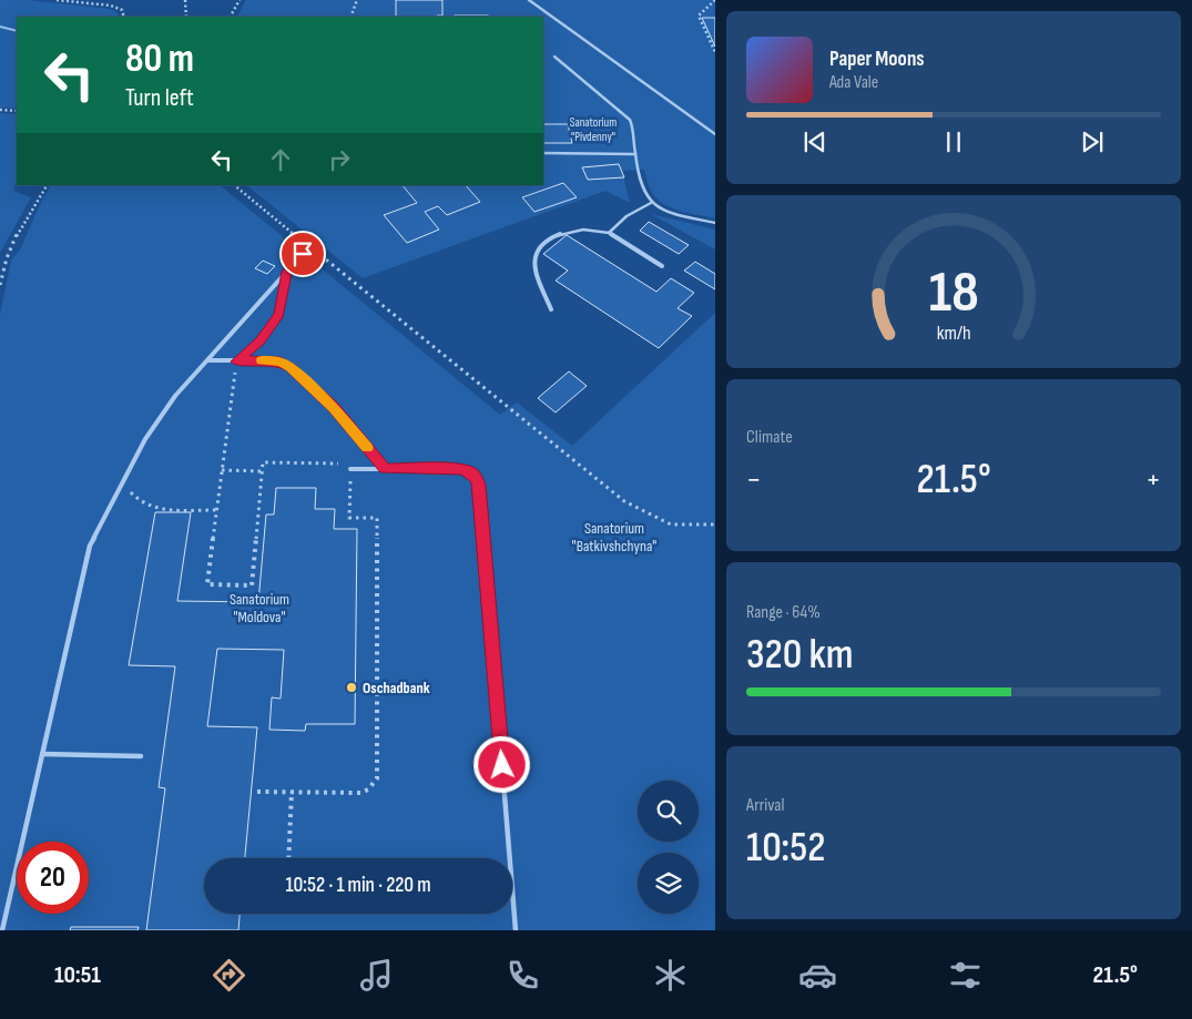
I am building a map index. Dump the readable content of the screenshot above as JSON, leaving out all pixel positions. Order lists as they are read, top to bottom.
{
  "parks": ["Sanatorium \"Pivdenny\"", "Sanatorium \"Batkivshchyna\"", "Sanatorium \"Moldova\""],
  "places": ["Oschadbank"],
  "page": {
    "turn": ["80 m", "Turn left"],
    "song": ["Paper Moons", "Ada Vale"],
    "tile": [
      "Climate",
      ["Range · 64%", "320 km"],
      ["Arrival", "10:52"]
    ],
    "heat": ["−", "21.5°", "+"],
    "limit": "20",
    "trip": "10:52 · 1 min · 220 m",
    "tabs": ["10:51", "21.5°"],
    "gauge": ["18", "km/h"]
  }
}
